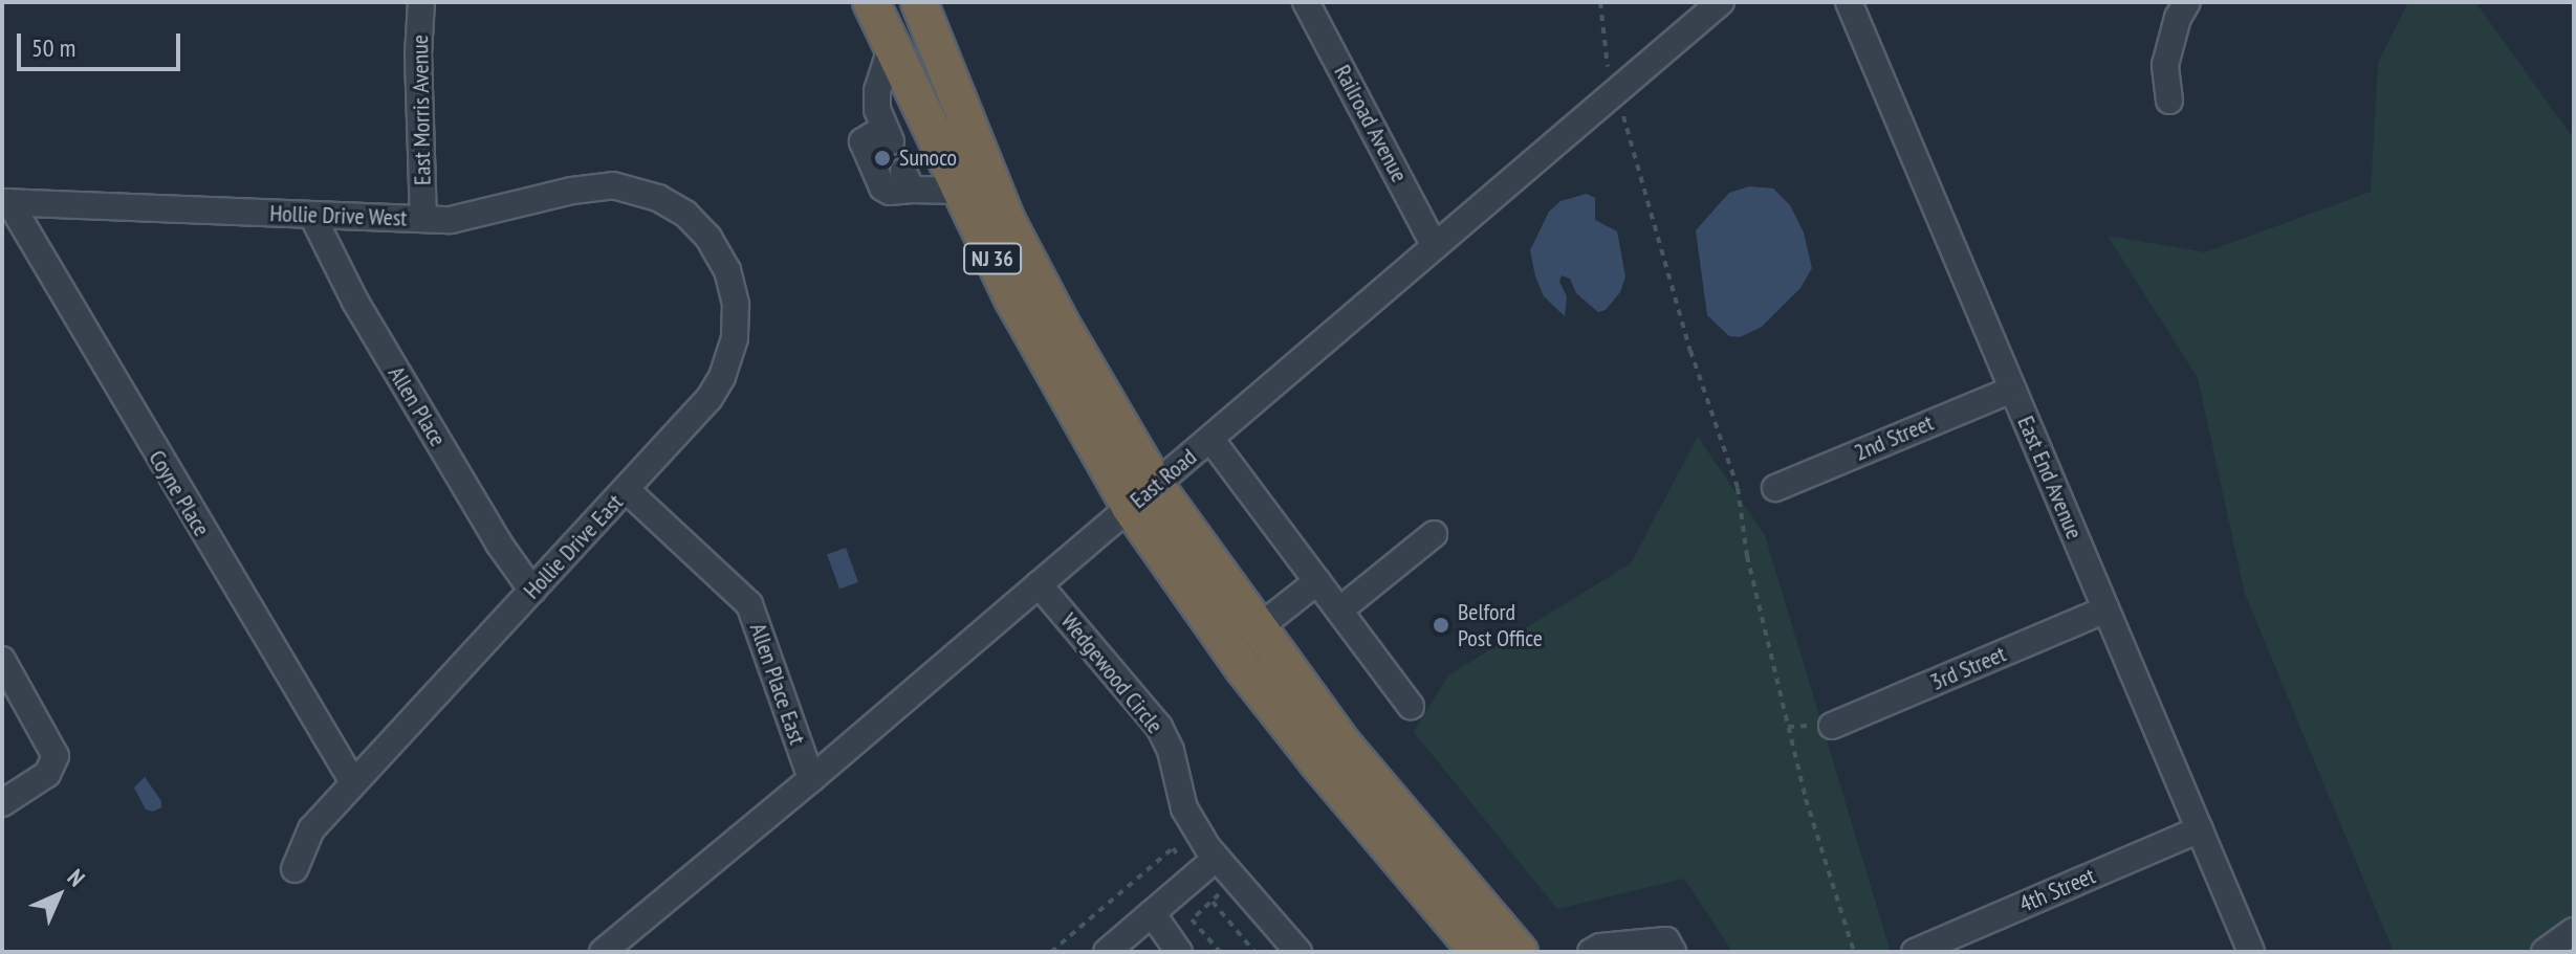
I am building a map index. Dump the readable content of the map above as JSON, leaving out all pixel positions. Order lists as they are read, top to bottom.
{
  "streets": {
    "highway": ["NJ 36"],
    "street": [
      "East Morris Avenue",
      "Railroad Avenue",
      "Hollie Drive West",
      "Allen Place",
      "2nd Street",
      "East End Avenue",
      "East Road",
      "Coyne Place",
      "Hollie Drive East",
      "3rd Street",
      "Wedgewood Circle",
      "Allen Place East",
      "4th Street"
    ]
  },
  "crossings": [
    ["East Morris Avenue", "Hollie Drive West"],
    ["Railroad Avenue", "East Road"],
    ["Hollie Drive West", "Allen Place"],
    ["Hollie Drive West", "Coyne Place"],
    ["Hollie Drive West", "Hollie Drive East"],
    ["NJ 36", "East Road"],
    ["Allen Place", "Hollie Drive East"],
    ["2nd Street", "East End Avenue"],
    ["East End Avenue", "3rd Street"],
    ["East End Avenue", "4th Street"],
    ["East Road", "Wedgewood Circle"],
    ["East Road", "Allen Place East"],
    ["Coyne Place", "Hollie Drive East"],
    ["Hollie Drive East", "Allen Place East"]
  ],
  "places": ["Sunoco", "Belford Post Office"],
  "scale_bar": "50 m",
  "north": "top right"
}
